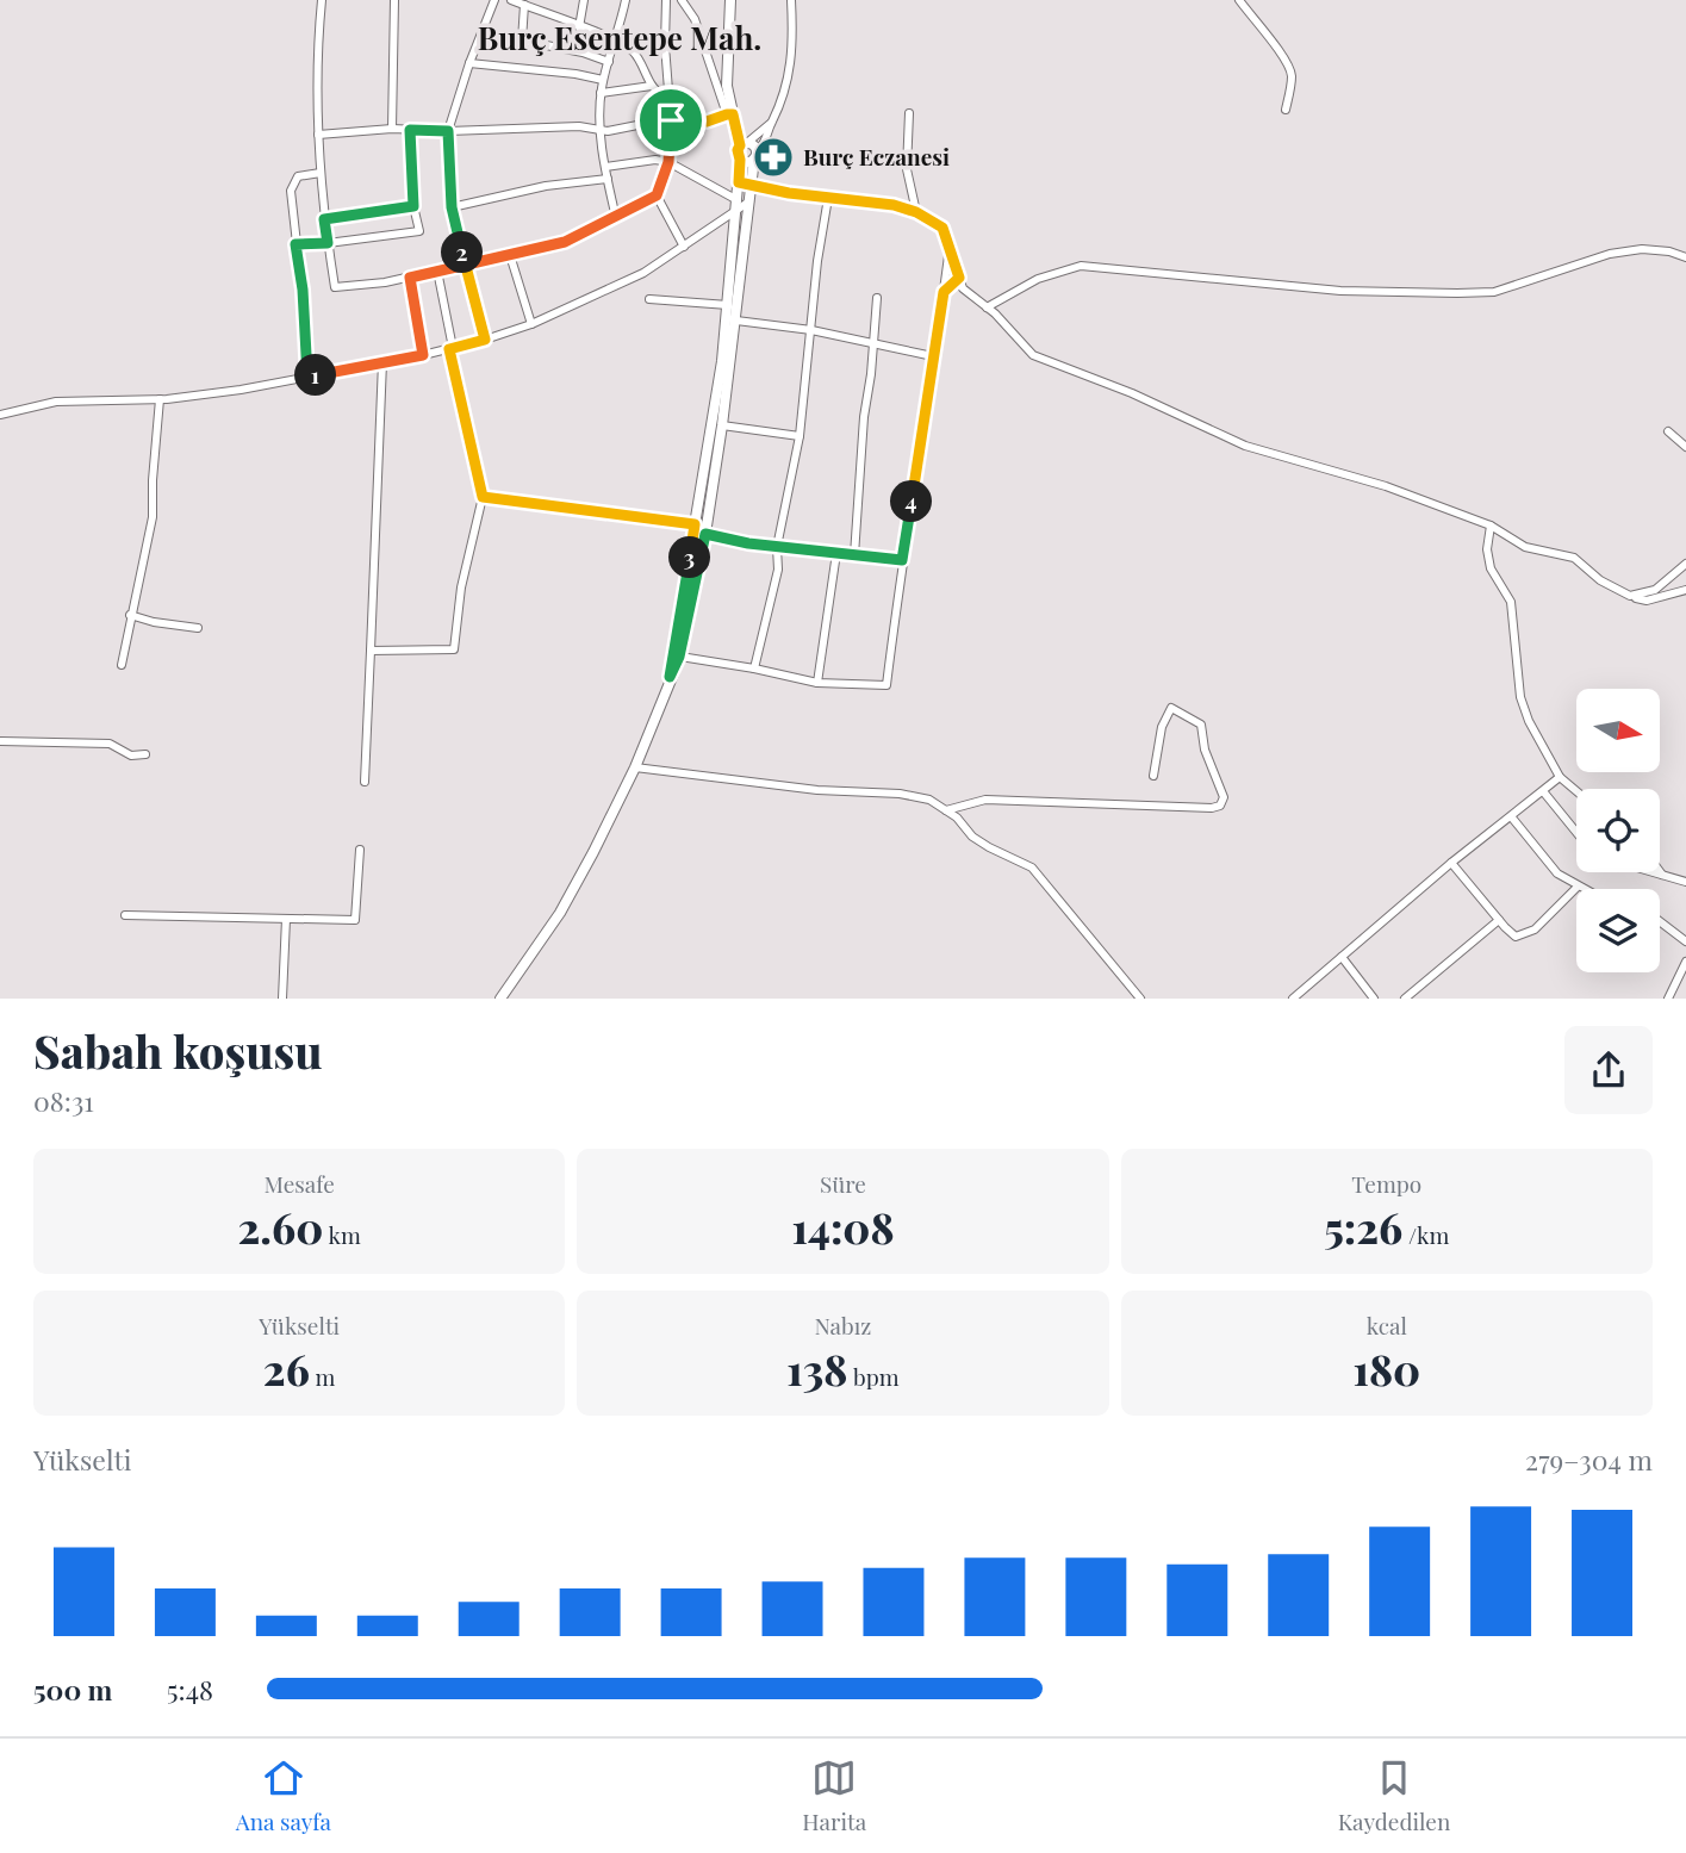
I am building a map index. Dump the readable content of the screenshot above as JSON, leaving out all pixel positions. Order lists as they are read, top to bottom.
{
  "districts": ["Burç Esentepe Mah."],
  "places": {
    "pharmacy": ["Burç Eczanesi"]
  },
  "north": "right",
  "page": {
    "pins": [
      "2",
      "1",
      "4",
      "3"
    ],
    "heading": ["Sabah koşusu", "08:31"],
    "stats": [
      ["Mesafe", "2.60 km"],
      ["Süre", "14:08"],
      ["Tempo", "5:26 /km"],
      ["Yükselti", "26 m"],
      ["Nabız", "138 bpm"],
      ["kcal", "180"]
    ],
    "chart": ["Yükselti", "279–304 m"],
    "list": [
      {
        "name": "500 m",
        "note": "5:48"
      }
    ],
    "tabs": ["Ana sayfa", "Harita", "Kaydedilen"]
  }
}
